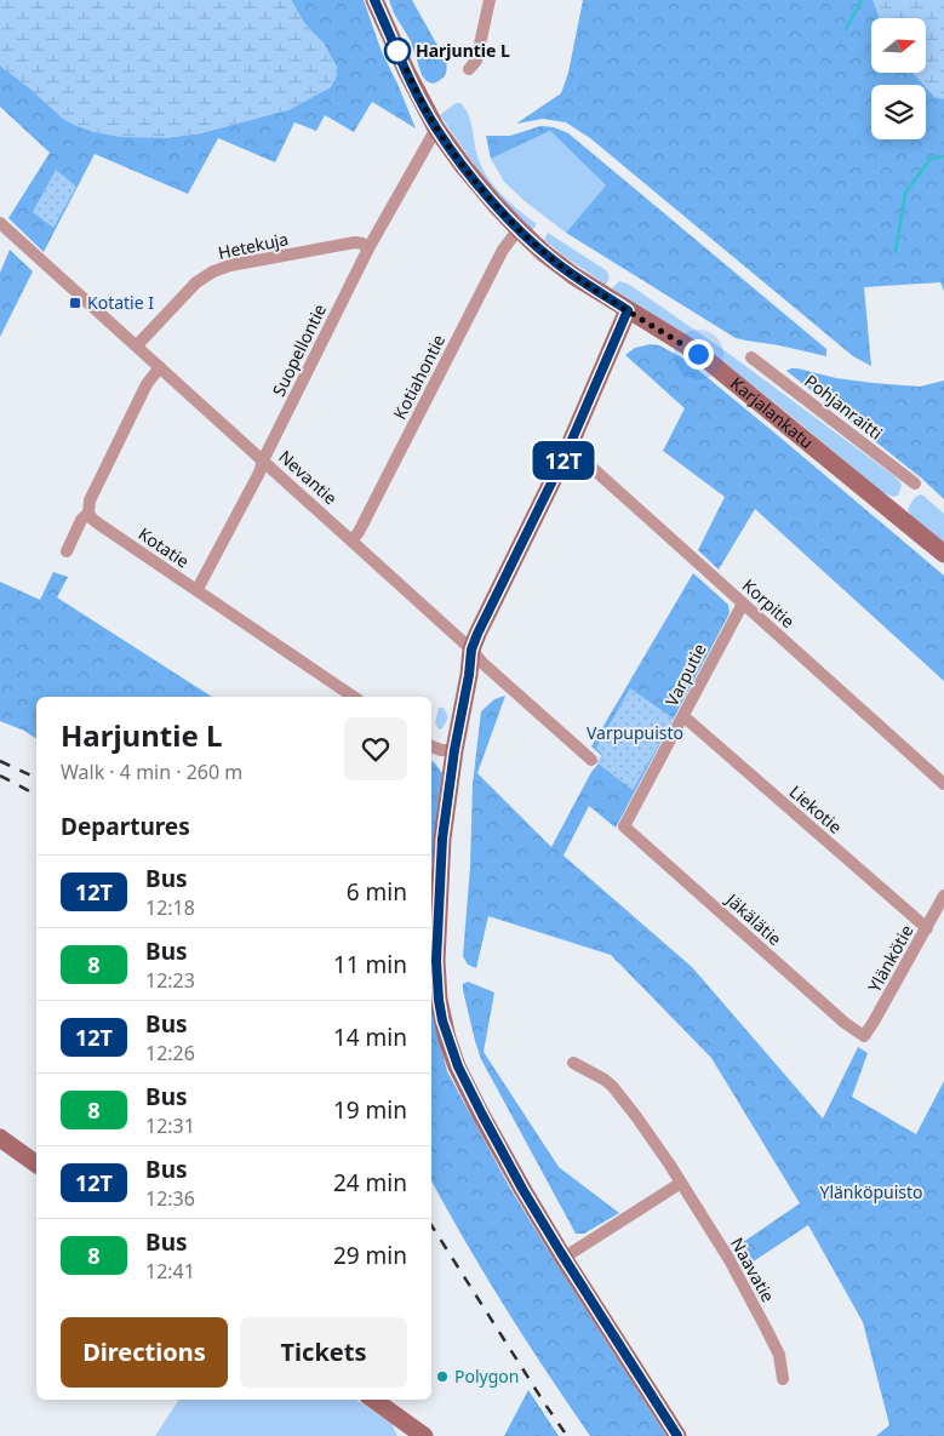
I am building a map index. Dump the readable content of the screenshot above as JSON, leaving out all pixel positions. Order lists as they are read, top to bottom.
{
  "streets": {
    "street": [
      "Hetekuja",
      "Suopellontie",
      "Kotiahontie",
      "Pohjanraitti",
      "Karjalankatu",
      "Nevantie",
      "Kotatie",
      "Korpitie",
      "Varputie",
      "Liekotie",
      "Jäkälätie",
      "Ylänkötie",
      "Naavatie"
    ]
  },
  "crossings": [
    ["Hetekuja", "Suopellontie"],
    ["Hetekuja", "Nevantie"],
    ["Suopellontie", "Karjalankatu"],
    ["Suopellontie", "Nevantie"],
    ["Suopellontie", "Kotatie"],
    ["Kotiahontie", "Karjalankatu"],
    ["Kotiahontie", "Nevantie"],
    ["Korpitie", "Varputie"],
    ["Varputie", "Liekotie"],
    ["Varputie", "Jäkälätie"],
    ["Liekotie", "Ylänkötie"],
    ["Jäkälätie", "Ylänkötie"]
  ],
  "parks": ["Varpupuisto", "Ylänköpuisto"],
  "places": {
    "other": ["Harjuntie L", "Polygon"],
    "transit": ["Kotatie I"]
  },
  "lines": ["bus line 12T"],
  "north": "right",
  "page": {
    "on_map": "12T",
    "heading": [
      ["Harjuntie L", "Walk · 4 min · 260 m"],
      "Departures"
    ],
    "list": [
      {
        "mark": "12T",
        "name": "Bus",
        "note": "12:18",
        "value": "6 min"
      },
      {
        "mark": "8",
        "name": "Bus",
        "note": "12:23",
        "value": "11 min"
      },
      {
        "mark": "12T",
        "name": "Bus",
        "note": "12:26",
        "value": "14 min"
      },
      {
        "mark": "8",
        "name": "Bus",
        "note": "12:31",
        "value": "19 min"
      },
      {
        "mark": "12T",
        "name": "Bus",
        "note": "12:36",
        "value": "24 min"
      },
      {
        "mark": "8",
        "name": "Bus",
        "note": "12:41",
        "value": "29 min"
      }
    ],
    "buttons": ["Directions", "Tickets"]
  }
}
